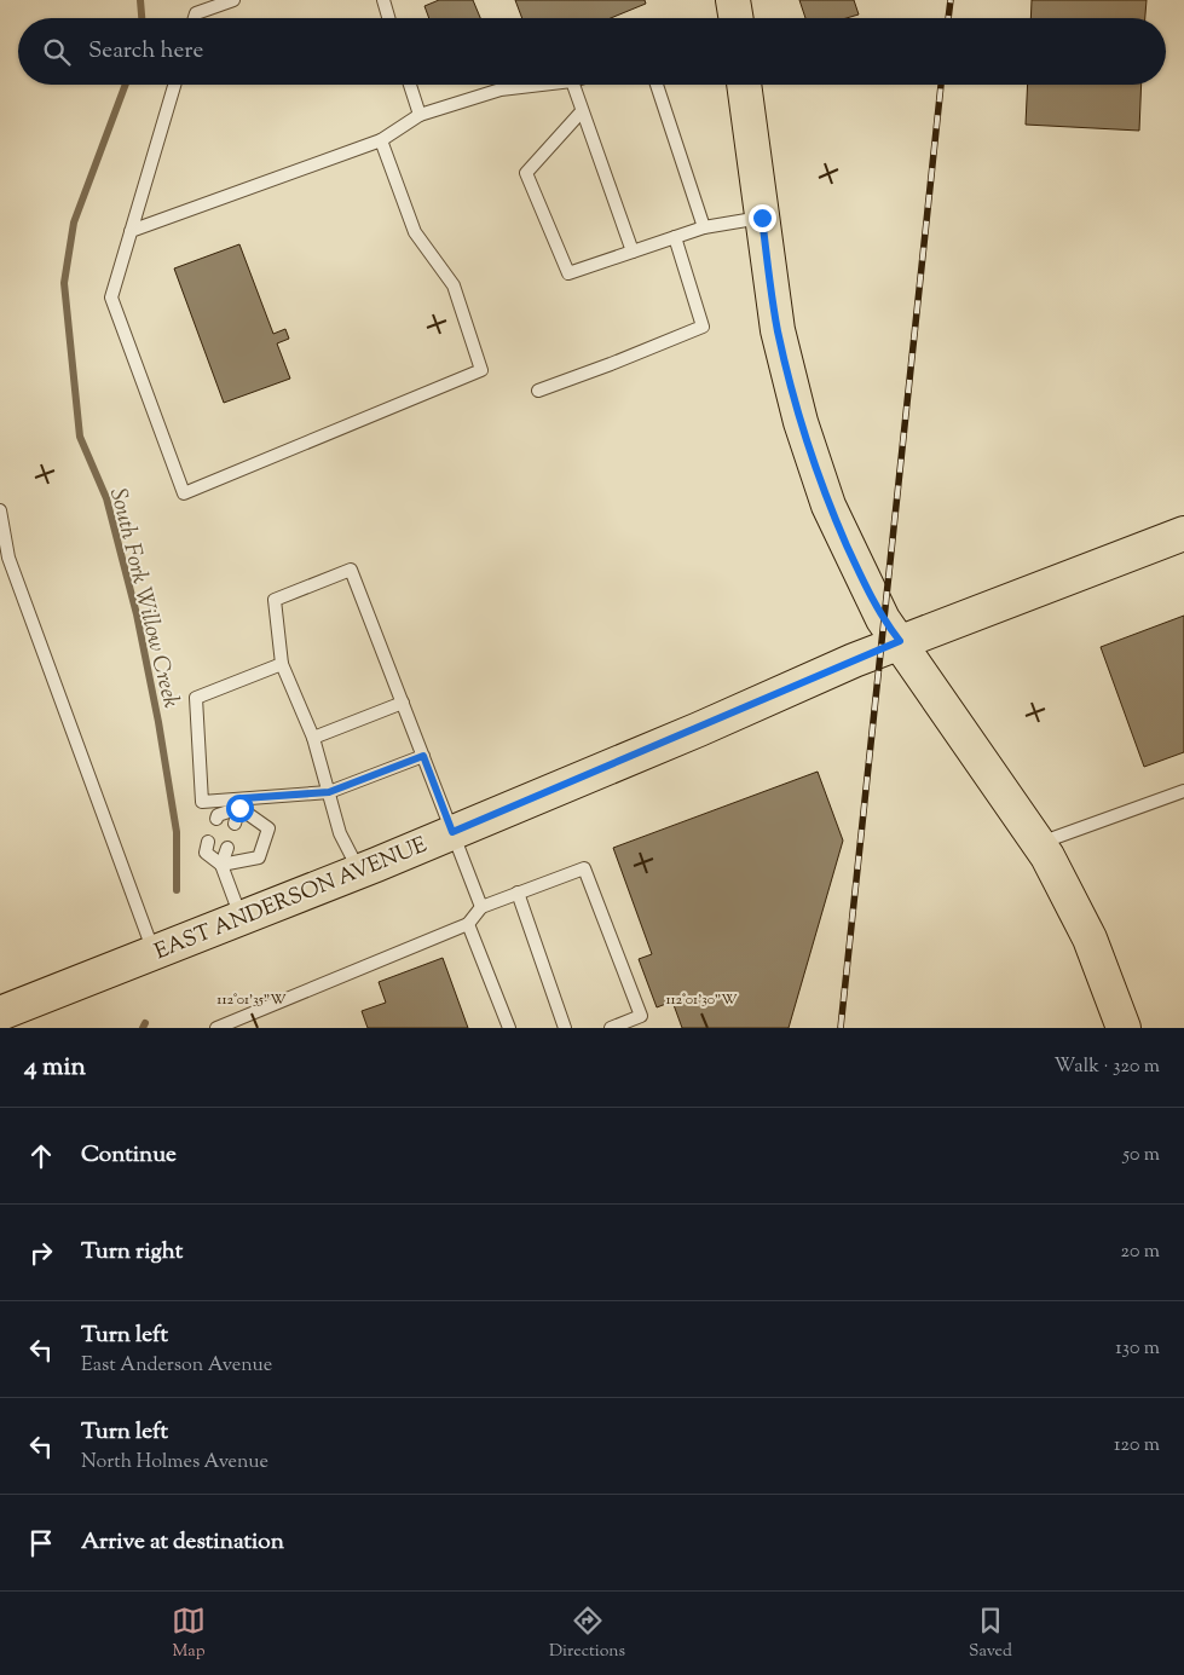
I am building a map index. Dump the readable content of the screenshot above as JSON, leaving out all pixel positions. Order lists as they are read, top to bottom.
{
  "streets": {
    "main road": ["EAST ANDERSON AVENUE"]
  },
  "water": ["South Fork Willow Creek"],
  "page": {
    "search": "Search here",
    "heading": ["4 min", "Walk · 320 m"],
    "list": [
      ["Continue", "50 m"],
      ["Turn right", "20 m"],
      ["Turn left", "East Anderson Avenue", "130 m"],
      ["Turn left", "North Holmes Avenue", "120 m"],
      "Arrive at destination"
    ],
    "nav": ["Map", "Directions", "Saved"]
  },
  "coordinates": ["112°01'35\"W", "112°01'30\"W"]
}
